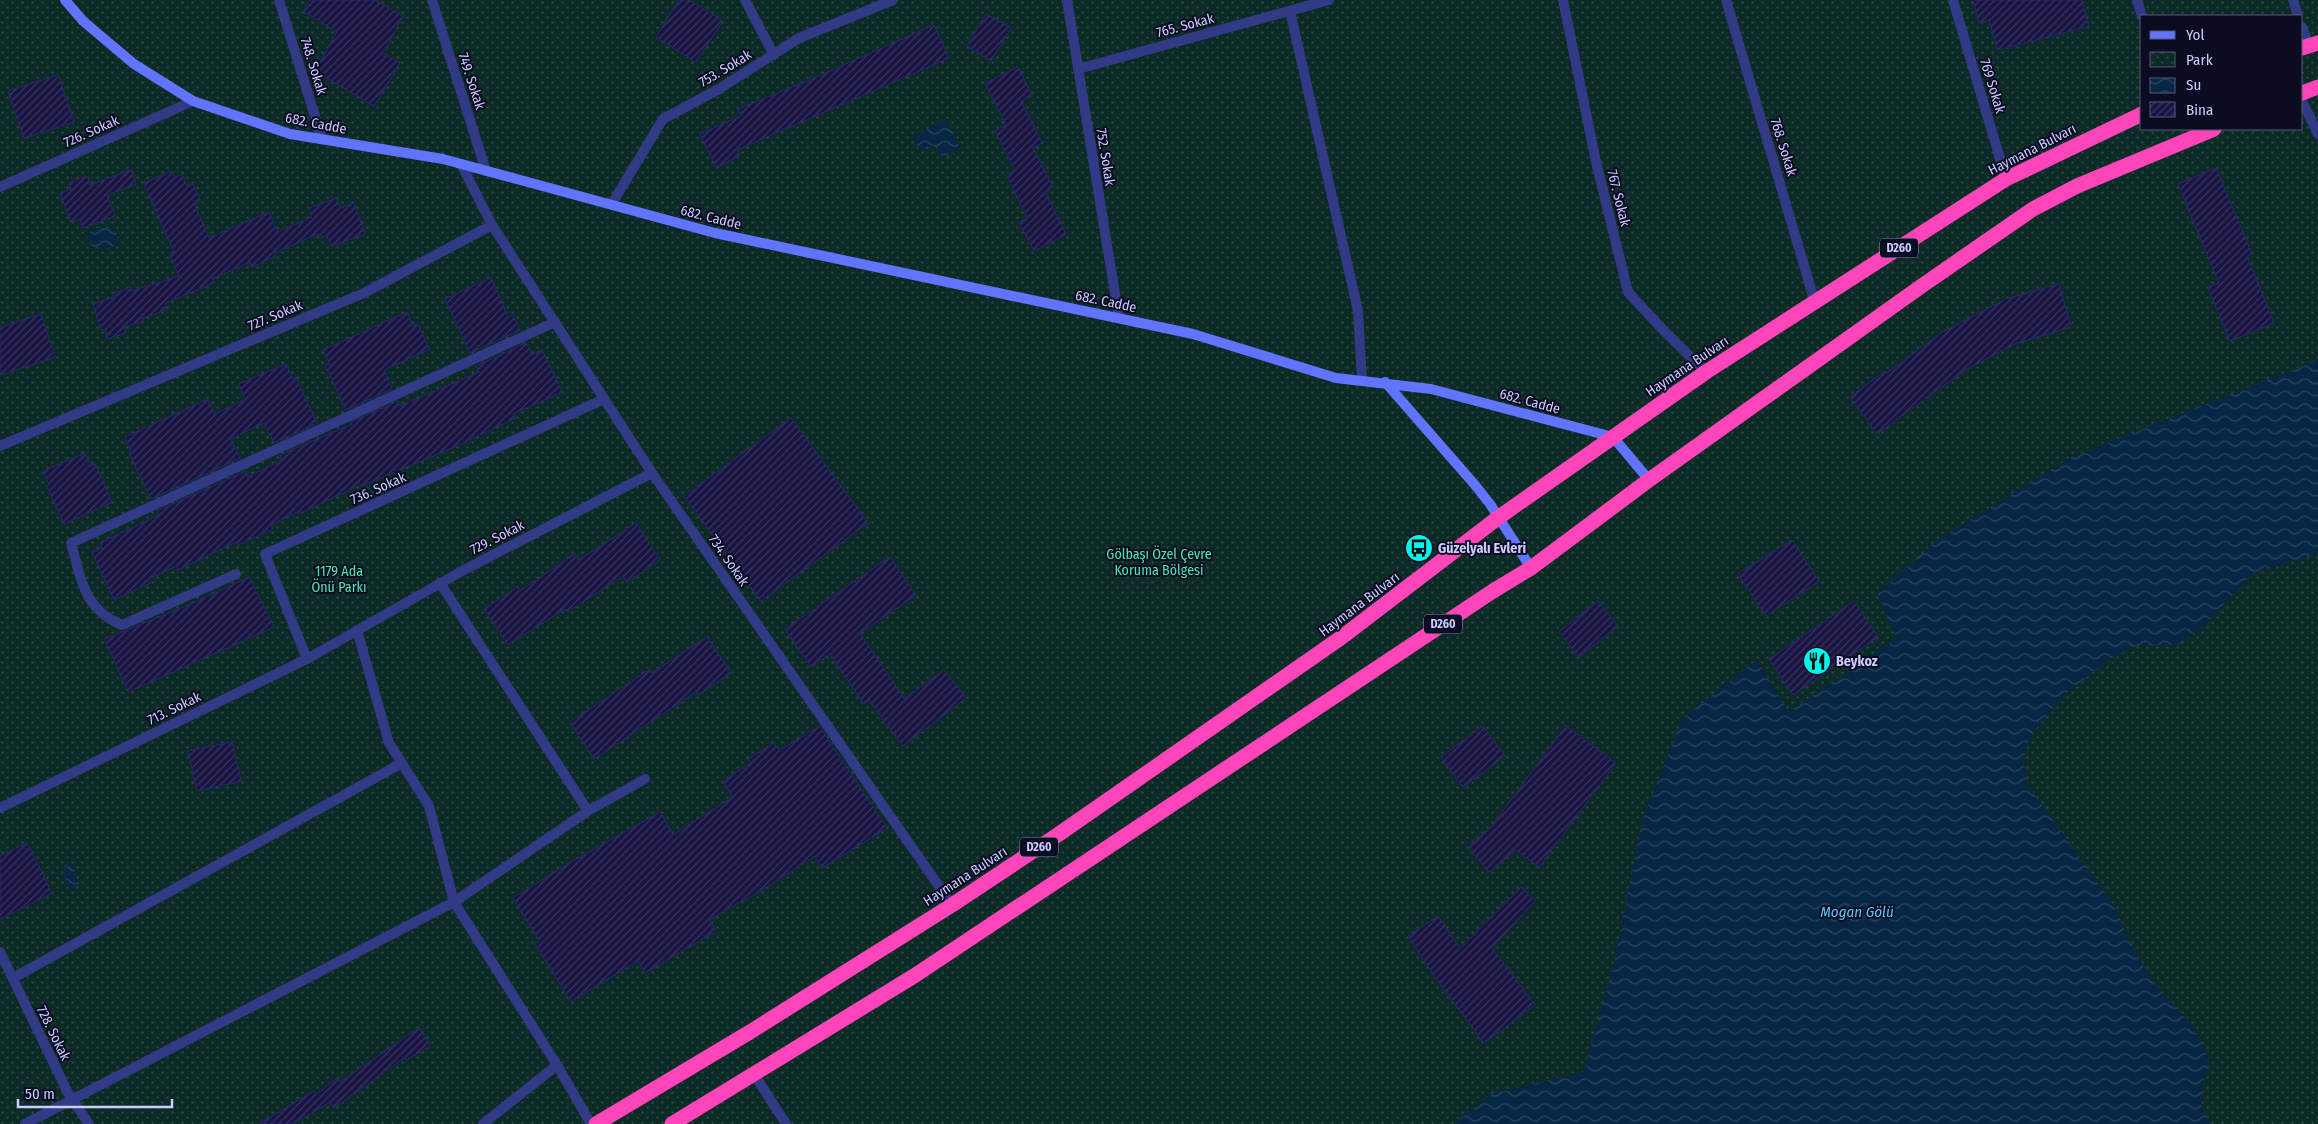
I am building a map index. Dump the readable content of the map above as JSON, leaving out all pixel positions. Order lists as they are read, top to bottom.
{
  "streets": {
    "highway": ["Haymana Bulvarı", "D260"],
    "main road": ["682. Cadde"],
    "street": [
      "765. Sokak",
      "748. Sokak",
      "753. Sokak",
      "749. Sokak",
      "769 Sokak",
      "726. Sokak",
      "768. Sokak",
      "752. Sokak",
      "767. Sokak",
      "727. Sokak",
      "736. Sokak",
      "729. Sokak",
      "734. Sokak",
      "713. Sokak",
      "728. Sokak"
    ]
  },
  "crossings": [
    ["765. Sokak", "752. Sokak"],
    ["748. Sokak", "682. Cadde"],
    ["753. Sokak", "682. Cadde"],
    ["749. Sokak", "682. Cadde"],
    ["769 Sokak", "Haymana Bulvarı"],
    ["682. Cadde", "726. Sokak"],
    ["682. Cadde", "Haymana Bulvarı"],
    ["682. Cadde", "752. Sokak"],
    ["768. Sokak", "Haymana Bulvarı"],
    ["Haymana Bulvarı", "767. Sokak"],
    ["Haymana Bulvarı", "734. Sokak"],
    ["727. Sokak", "734. Sokak"],
    ["736. Sokak", "734. Sokak"],
    ["736. Sokak", "713. Sokak"],
    ["729. Sokak", "734. Sokak"],
    ["729. Sokak", "713. Sokak"]
  ],
  "water": ["Mogan Gölü"],
  "parks": ["Gölbaşı Özel Çevre Koruma Bölgesi", "1179 Ada Önü Parkı"],
  "places": {
    "bus stop": ["Güzelyalı Evleri"],
    "restaurant": ["Beykoz"]
  },
  "legend": [
    "Yol",
    "Park",
    "Su",
    "Bina"
  ],
  "scale_bar": "50 m"
}
